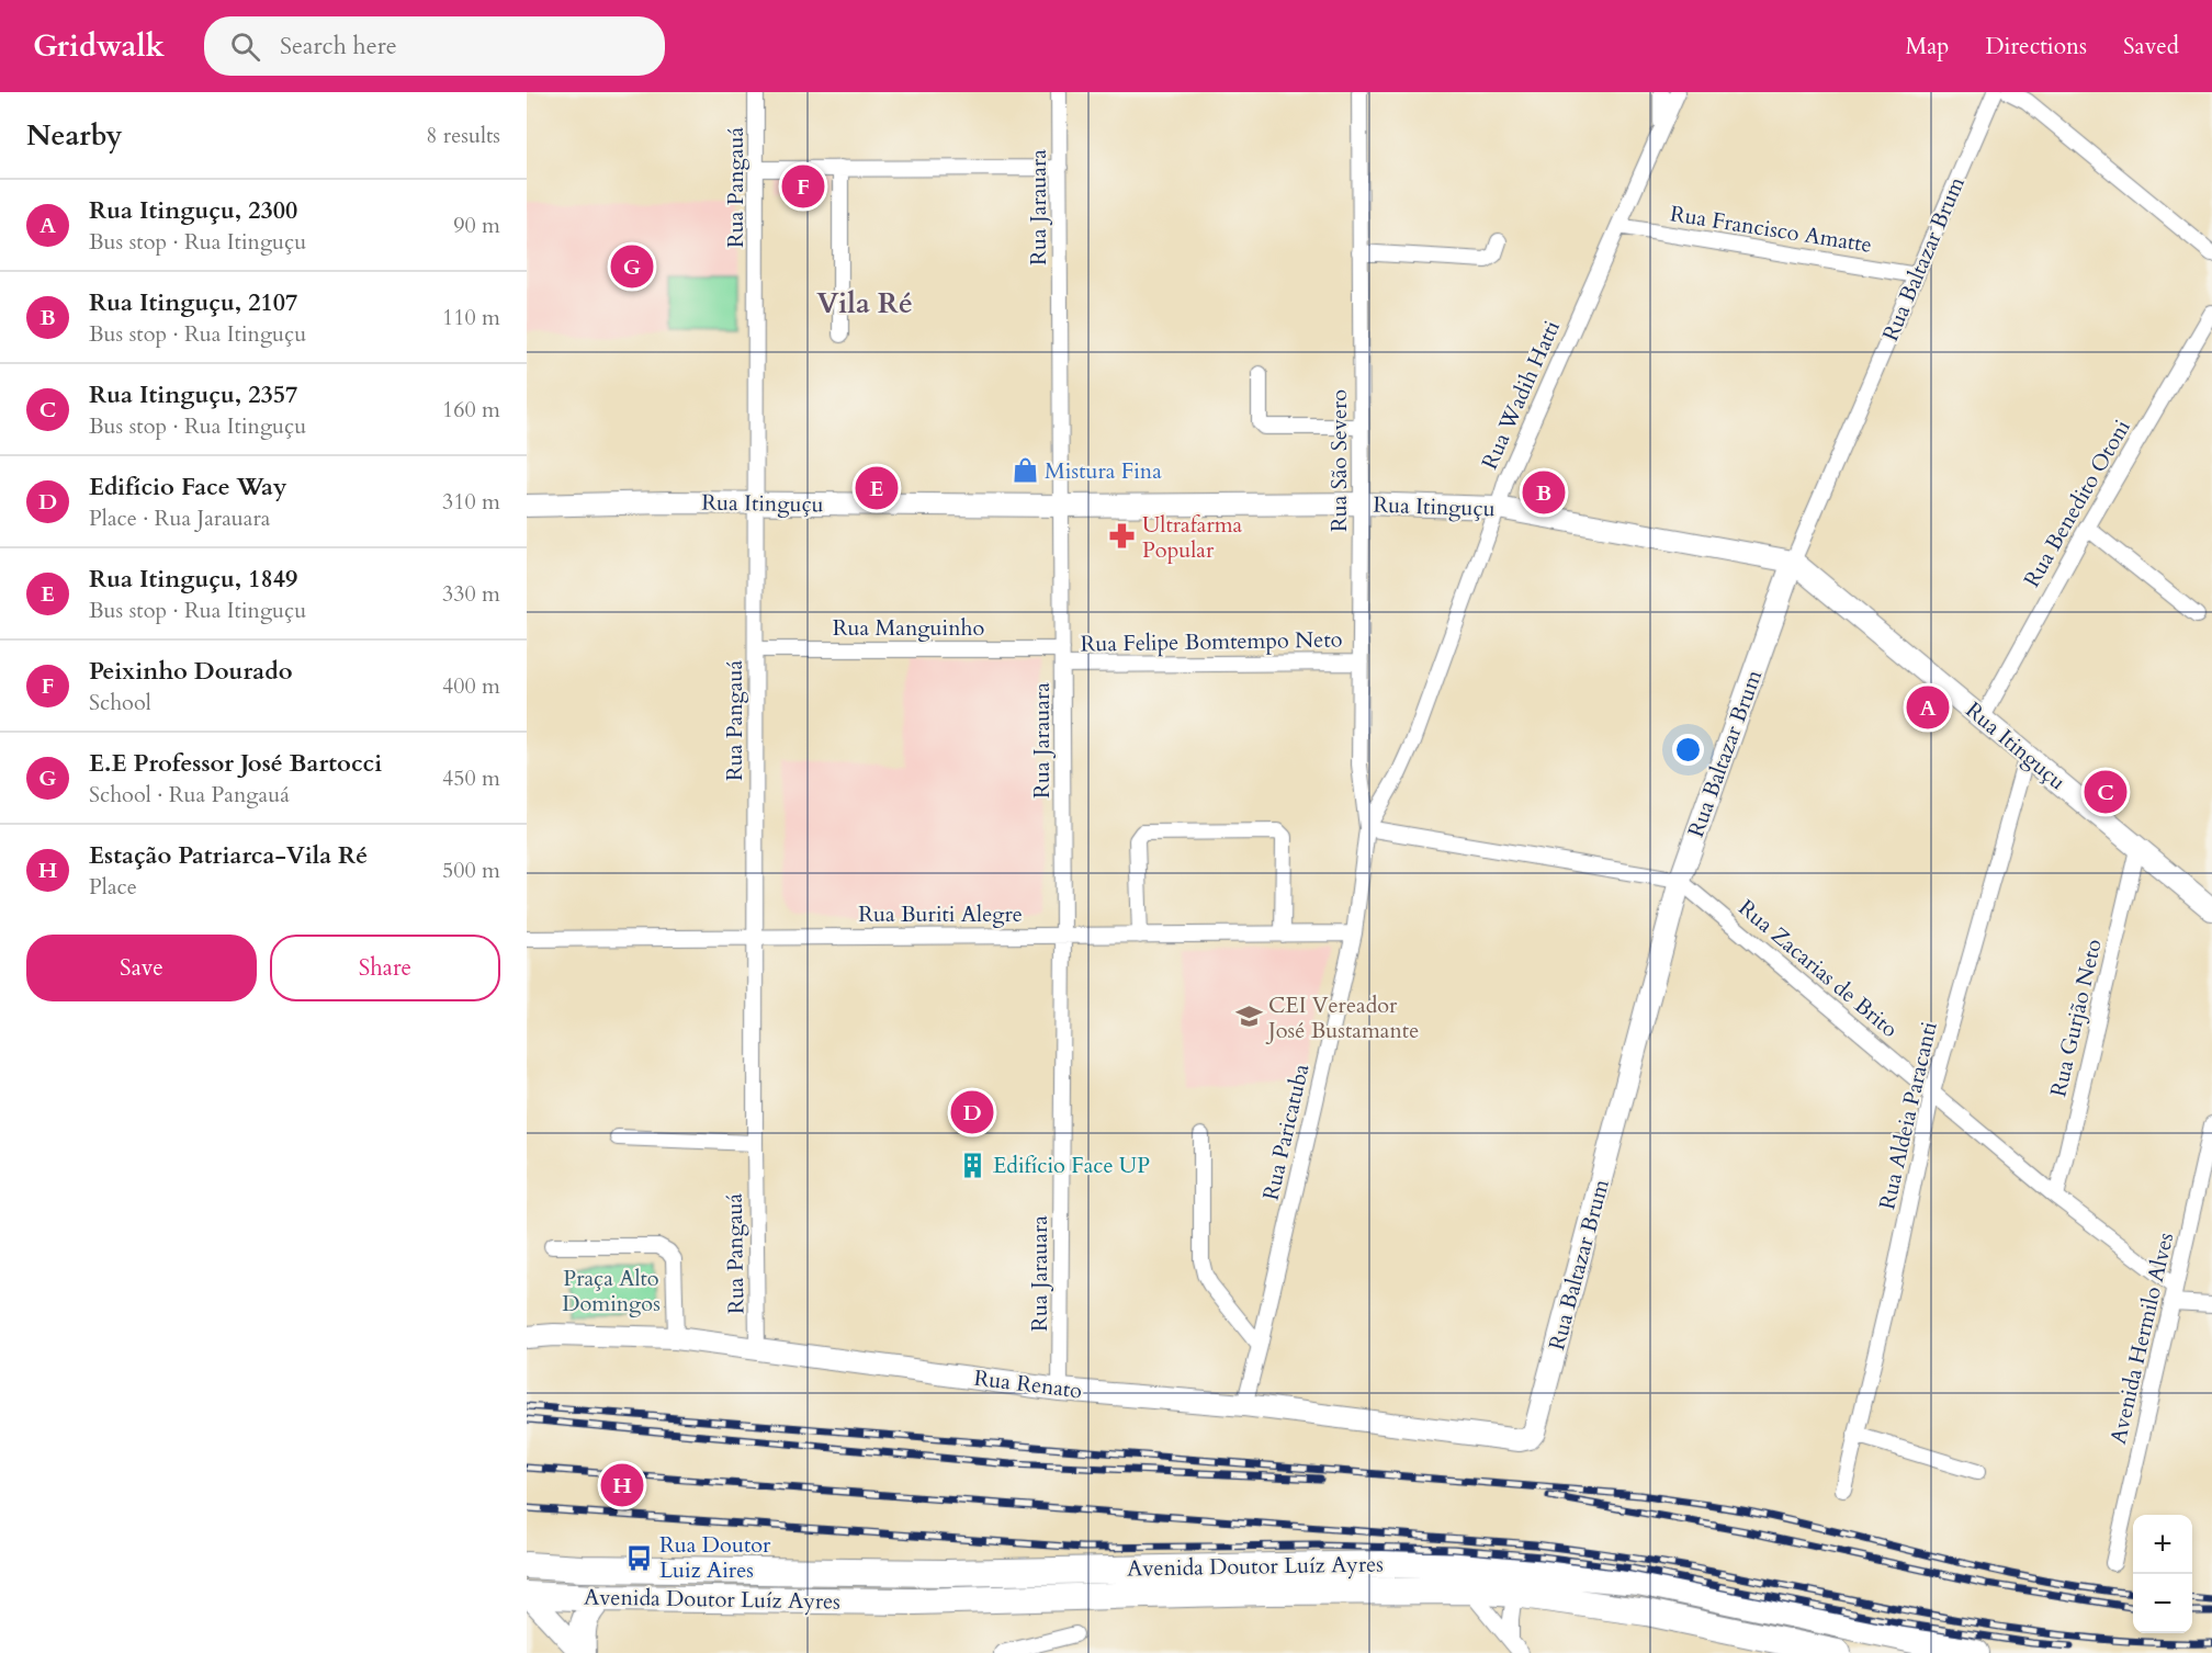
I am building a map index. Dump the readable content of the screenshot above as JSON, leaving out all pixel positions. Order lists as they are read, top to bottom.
{
  "streets": {
    "highway": ["Avenida Doutor Luíz Ayres"],
    "street": [
      "Rua Pangauá",
      "Rua Jarauara",
      "Rua Francisco Amatte",
      "Rua Baltazar Brum",
      "Rua Wadih Hatti",
      "Rua São Severo",
      "Rua Itinguçu",
      "Rua Benedito Otoni",
      "Rua Manguinho",
      "Rua Felipe Bomtempo Neto",
      "Rua Buriti Alegre",
      "Rua Zacarias de Brito",
      "Rua Gurjão Neto",
      "Rua Aldeia Paracanti",
      "Rua Paricatuba",
      "Avenida Hermilo Alves",
      "Rua Renato"
    ]
  },
  "crossings": [
    ["Rua Pangauá", "Rua Itinguçu"],
    ["Rua Pangauá", "Rua Manguinho"],
    ["Rua Pangauá", "Rua Buriti Alegre"],
    ["Rua Pangauá", "Rua Renato"],
    ["Rua Jarauara", "Rua Itinguçu"],
    ["Rua Jarauara", "Rua Manguinho"],
    ["Rua Jarauara", "Rua Felipe Bomtempo Neto"],
    ["Rua Jarauara", "Rua Buriti Alegre"],
    ["Rua Jarauara", "Rua Renato"],
    ["Rua Francisco Amatte", "Rua Baltazar Brum"],
    ["Rua Francisco Amatte", "Rua Wadih Hatti"],
    ["Rua Baltazar Brum", "Rua Itinguçu"],
    ["Rua Baltazar Brum", "Rua Zacarias de Brito"],
    ["Rua Baltazar Brum", "Rua Renato"],
    ["Rua Wadih Hatti", "Rua São Severo"],
    ["Rua Wadih Hatti", "Rua Itinguçu"],
    ["Rua Wadih Hatti", "Rua Paricatuba"],
    ["Rua São Severo", "Rua Itinguçu"],
    ["Rua São Severo", "Rua Felipe Bomtempo Neto"],
    ["Rua São Severo", "Rua Paricatuba"],
    ["Rua Itinguçu", "Rua Benedito Otoni"],
    ["Rua Itinguçu", "Rua Gurjão Neto"],
    ["Rua Itinguçu", "Rua Aldeia Paracanti"],
    ["Rua Buriti Alegre", "Rua Paricatuba"],
    ["Rua Zacarias de Brito", "Rua Gurjão Neto"],
    ["Rua Zacarias de Brito", "Rua Aldeia Paracanti"],
    ["Rua Zacarias de Brito", "Avenida Hermilo Alves"],
    ["Rua Paricatuba", "Rua Renato"]
  ],
  "districts": ["Vila Ré"],
  "parks": ["Praça Alto Domingos"],
  "places": {
    "shop": ["Mistura Fina"],
    "pharmacy": ["Ultrafarma Popular"],
    "school or university": ["CEI Vereador José Bustamante"],
    "building": ["Edifício Face UP"],
    "bus stop": ["Rua Doutor Luiz Aires"]
  },
  "page": {
    "header": "Gridwalk",
    "search": "Search here",
    "nav": ["Map", "Directions", "Saved"],
    "heading": ["Nearby", "8 results"],
    "pins": [
      "F",
      "G",
      "E",
      "B",
      "A",
      "C",
      "D",
      "H"
    ],
    "list": [
      {
        "mark": "A",
        "name": "Rua Itinguçu, 2300",
        "note": "Bus stop · Rua Itinguçu",
        "value": "90 m"
      },
      {
        "mark": "B",
        "name": "Rua Itinguçu, 2107",
        "note": "Bus stop · Rua Itinguçu",
        "value": "110 m"
      },
      {
        "mark": "C",
        "name": "Rua Itinguçu, 2357",
        "note": "Bus stop · Rua Itinguçu",
        "value": "160 m"
      },
      {
        "mark": "D",
        "name": "Edifício Face Way",
        "note": "Place · Rua Jarauara",
        "value": "310 m"
      },
      {
        "mark": "E",
        "name": "Rua Itinguçu, 1849",
        "note": "Bus stop · Rua Itinguçu",
        "value": "330 m"
      },
      {
        "mark": "F",
        "name": "Peixinho Dourado",
        "note": "School",
        "value": "400 m"
      },
      {
        "mark": "G",
        "name": "E.E Professor José Bartocci",
        "note": "School · Rua Pangauá",
        "value": "450 m"
      },
      {
        "mark": "H",
        "name": "Estação Patriarca-Vila Ré",
        "note": "Place",
        "value": "500 m"
      }
    ],
    "buttons": ["Save", "Share"],
    "map_buttons": ["+", "−"]
  }
}
